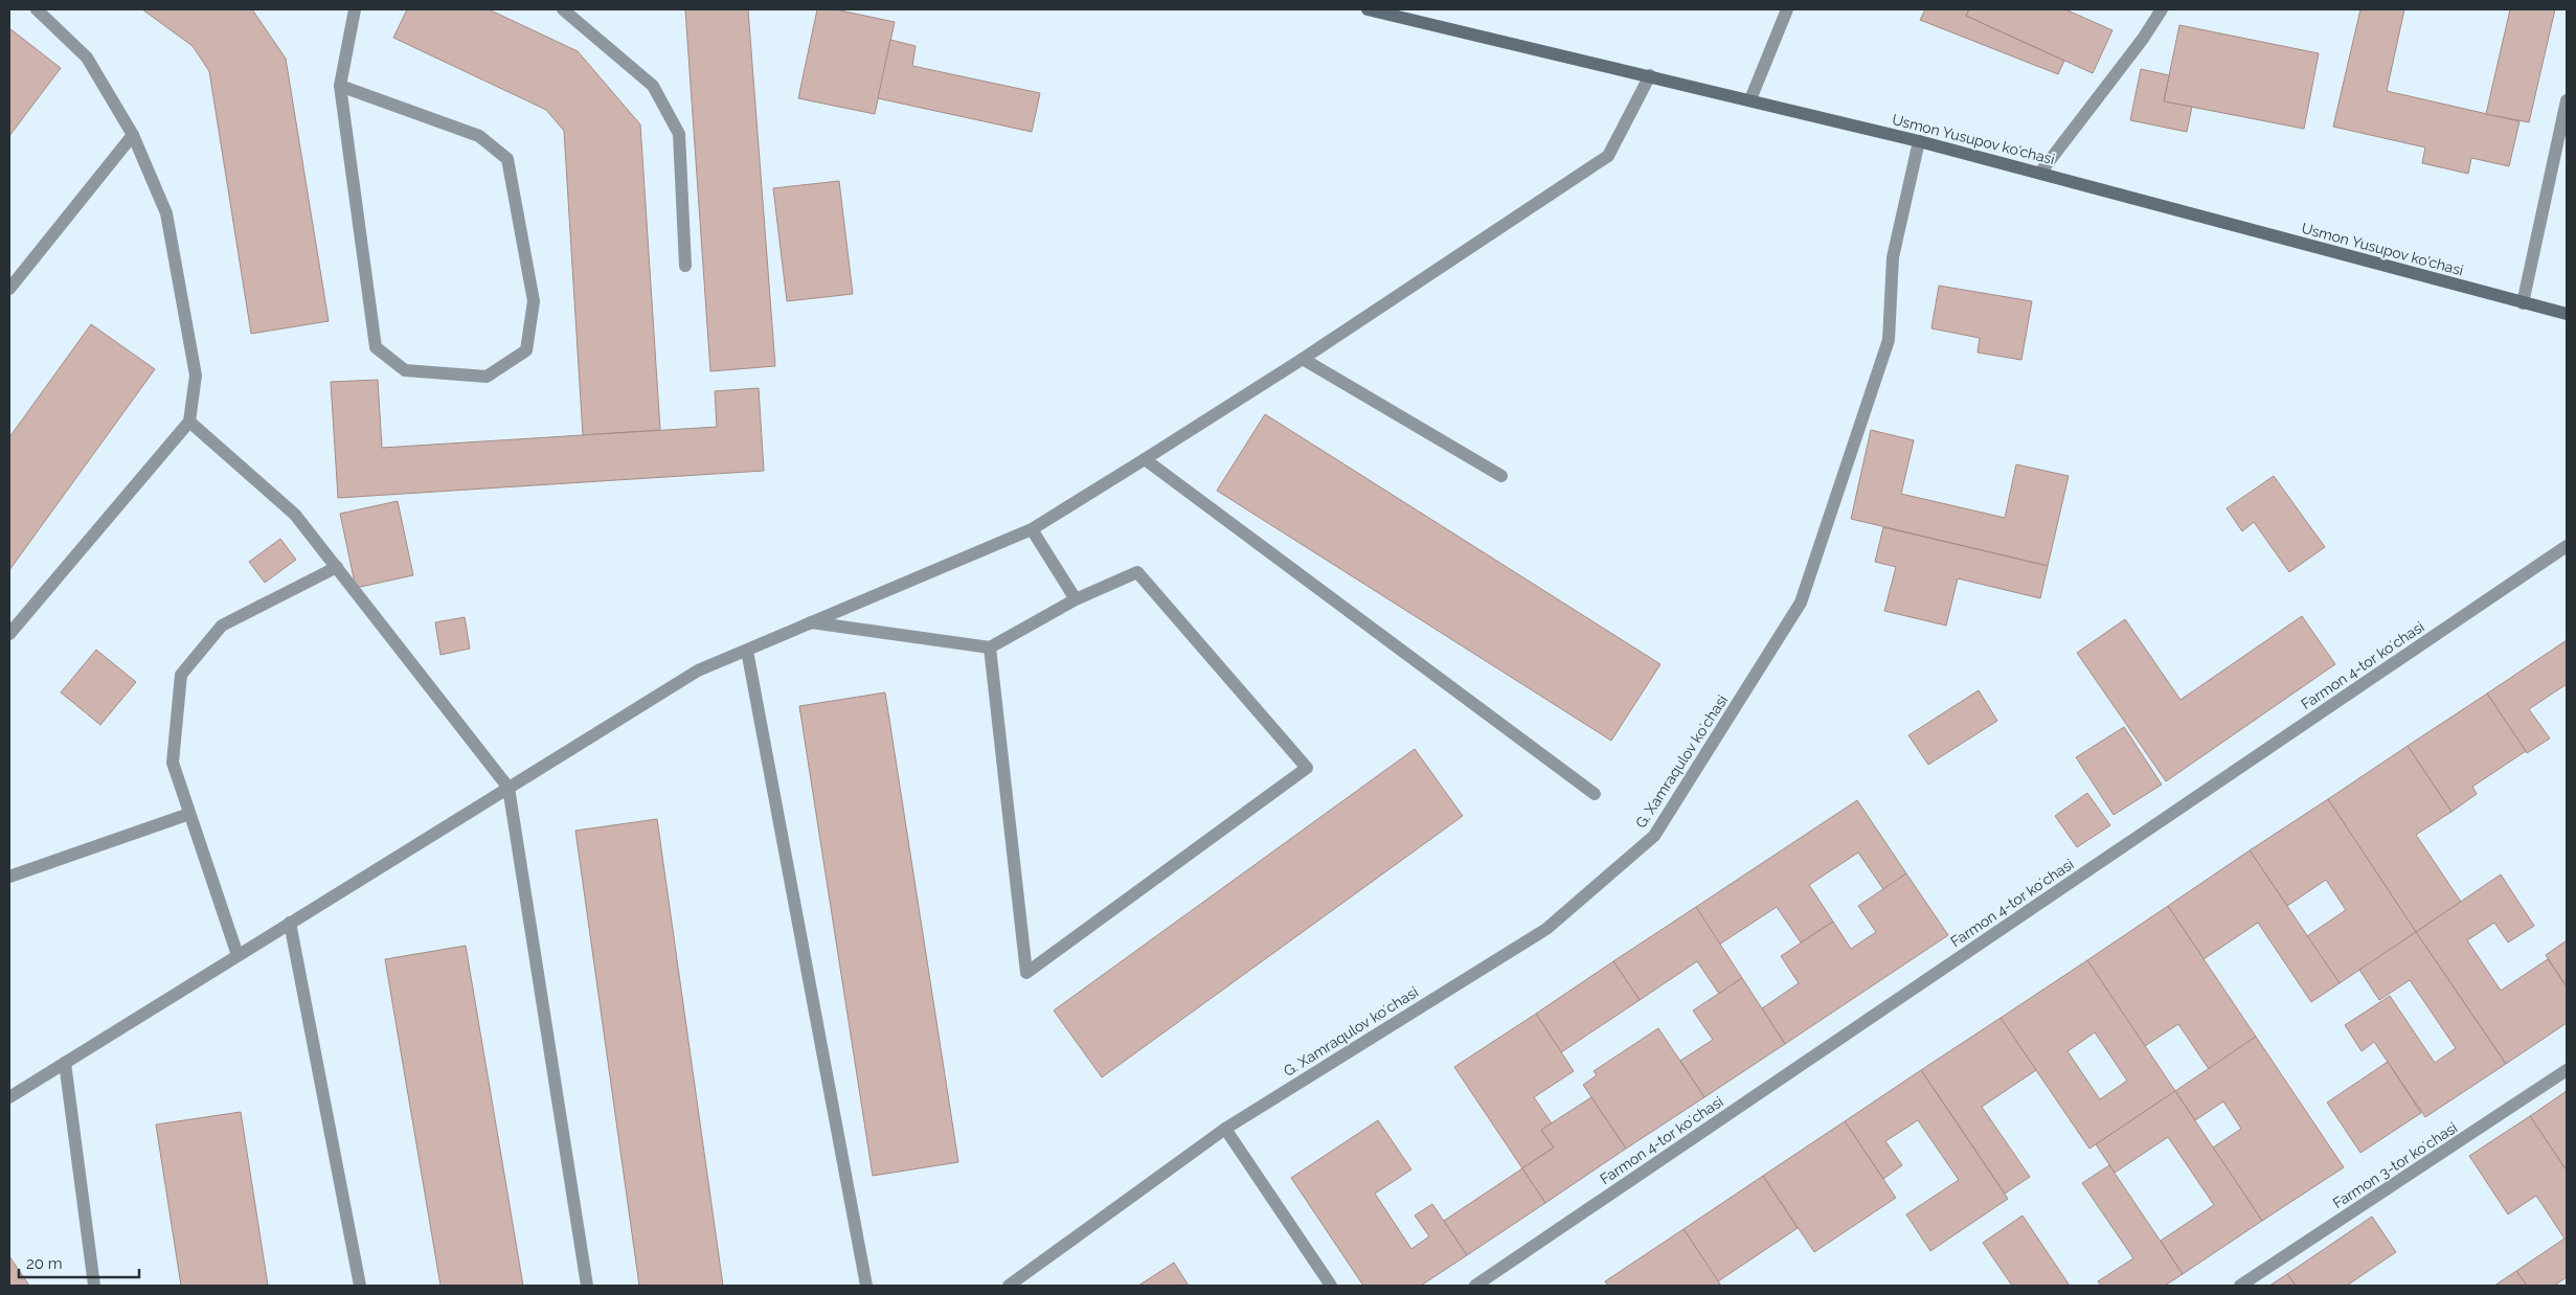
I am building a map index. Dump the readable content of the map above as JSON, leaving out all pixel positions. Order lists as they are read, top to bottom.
{
  "streets": {
    "main road": ["Usmon Yusupov ko'chasi"],
    "street": ["Farmon 4-tor koʻchasi", "G. Xamraqulov koʻchasi", "Farmon 3-tor koʻchasi"]
  },
  "crossings": [
    ["Usmon Yusupov ko'chasi", "G. Xamraqulov koʻchasi"]
  ],
  "scale_bar": "20 m"
}
